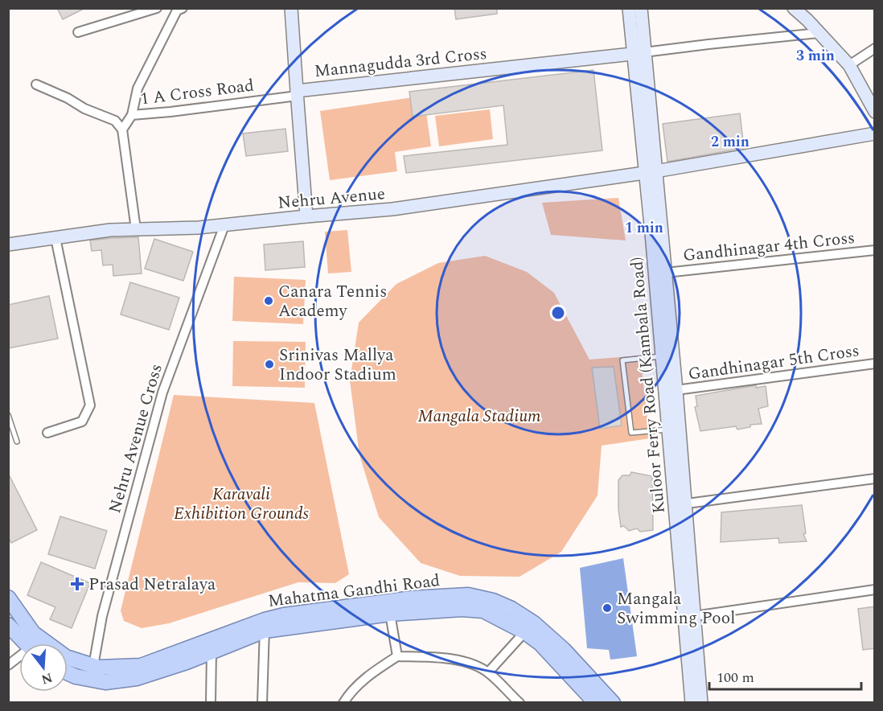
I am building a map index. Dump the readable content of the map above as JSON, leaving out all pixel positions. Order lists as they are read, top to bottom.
{
  "streets": {
    "main road": ["Mahatma Gandhi Road"],
    "street": [
      "Mannagudda 3rd Cross",
      "1 A Cross Road",
      "Nehru Avenue",
      "Gandhinagar 4th Cross",
      "Gandhinagar 5th Cross",
      "Kuloor Ferry Road (Kambala Road)",
      "Nehru Avenue Cross"
    ]
  },
  "crossings": [
    ["Mannagudda 3rd Cross", "1 A Cross Road"],
    ["Mannagudda 3rd Cross", "Nehru Avenue"],
    ["Mannagudda 3rd Cross", "Kuloor Ferry Road (Kambala Road)"],
    ["Nehru Avenue", "Kuloor Ferry Road (Kambala Road)"],
    ["Nehru Avenue", "Nehru Avenue Cross"],
    ["Gandhinagar 4th Cross", "Kuloor Ferry Road (Kambala Road)"],
    ["Gandhinagar 5th Cross", "Kuloor Ferry Road (Kambala Road)"],
    ["Nehru Avenue Cross", "Mahatma Gandhi Road"]
  ],
  "parks": ["Mangala Stadium", "Karavali Exhibition Grounds"],
  "places": {
    "other": ["Canara Tennis Academy", "Srinivas Mallya Indoor Stadium", "Mangala Swimming Pool"],
    "health": ["Prasad Netralaya"]
  },
  "scale_bar": "100 m",
  "north": "bottom",
  "rings": ["3 min", "2 min", "1 min"]
}
